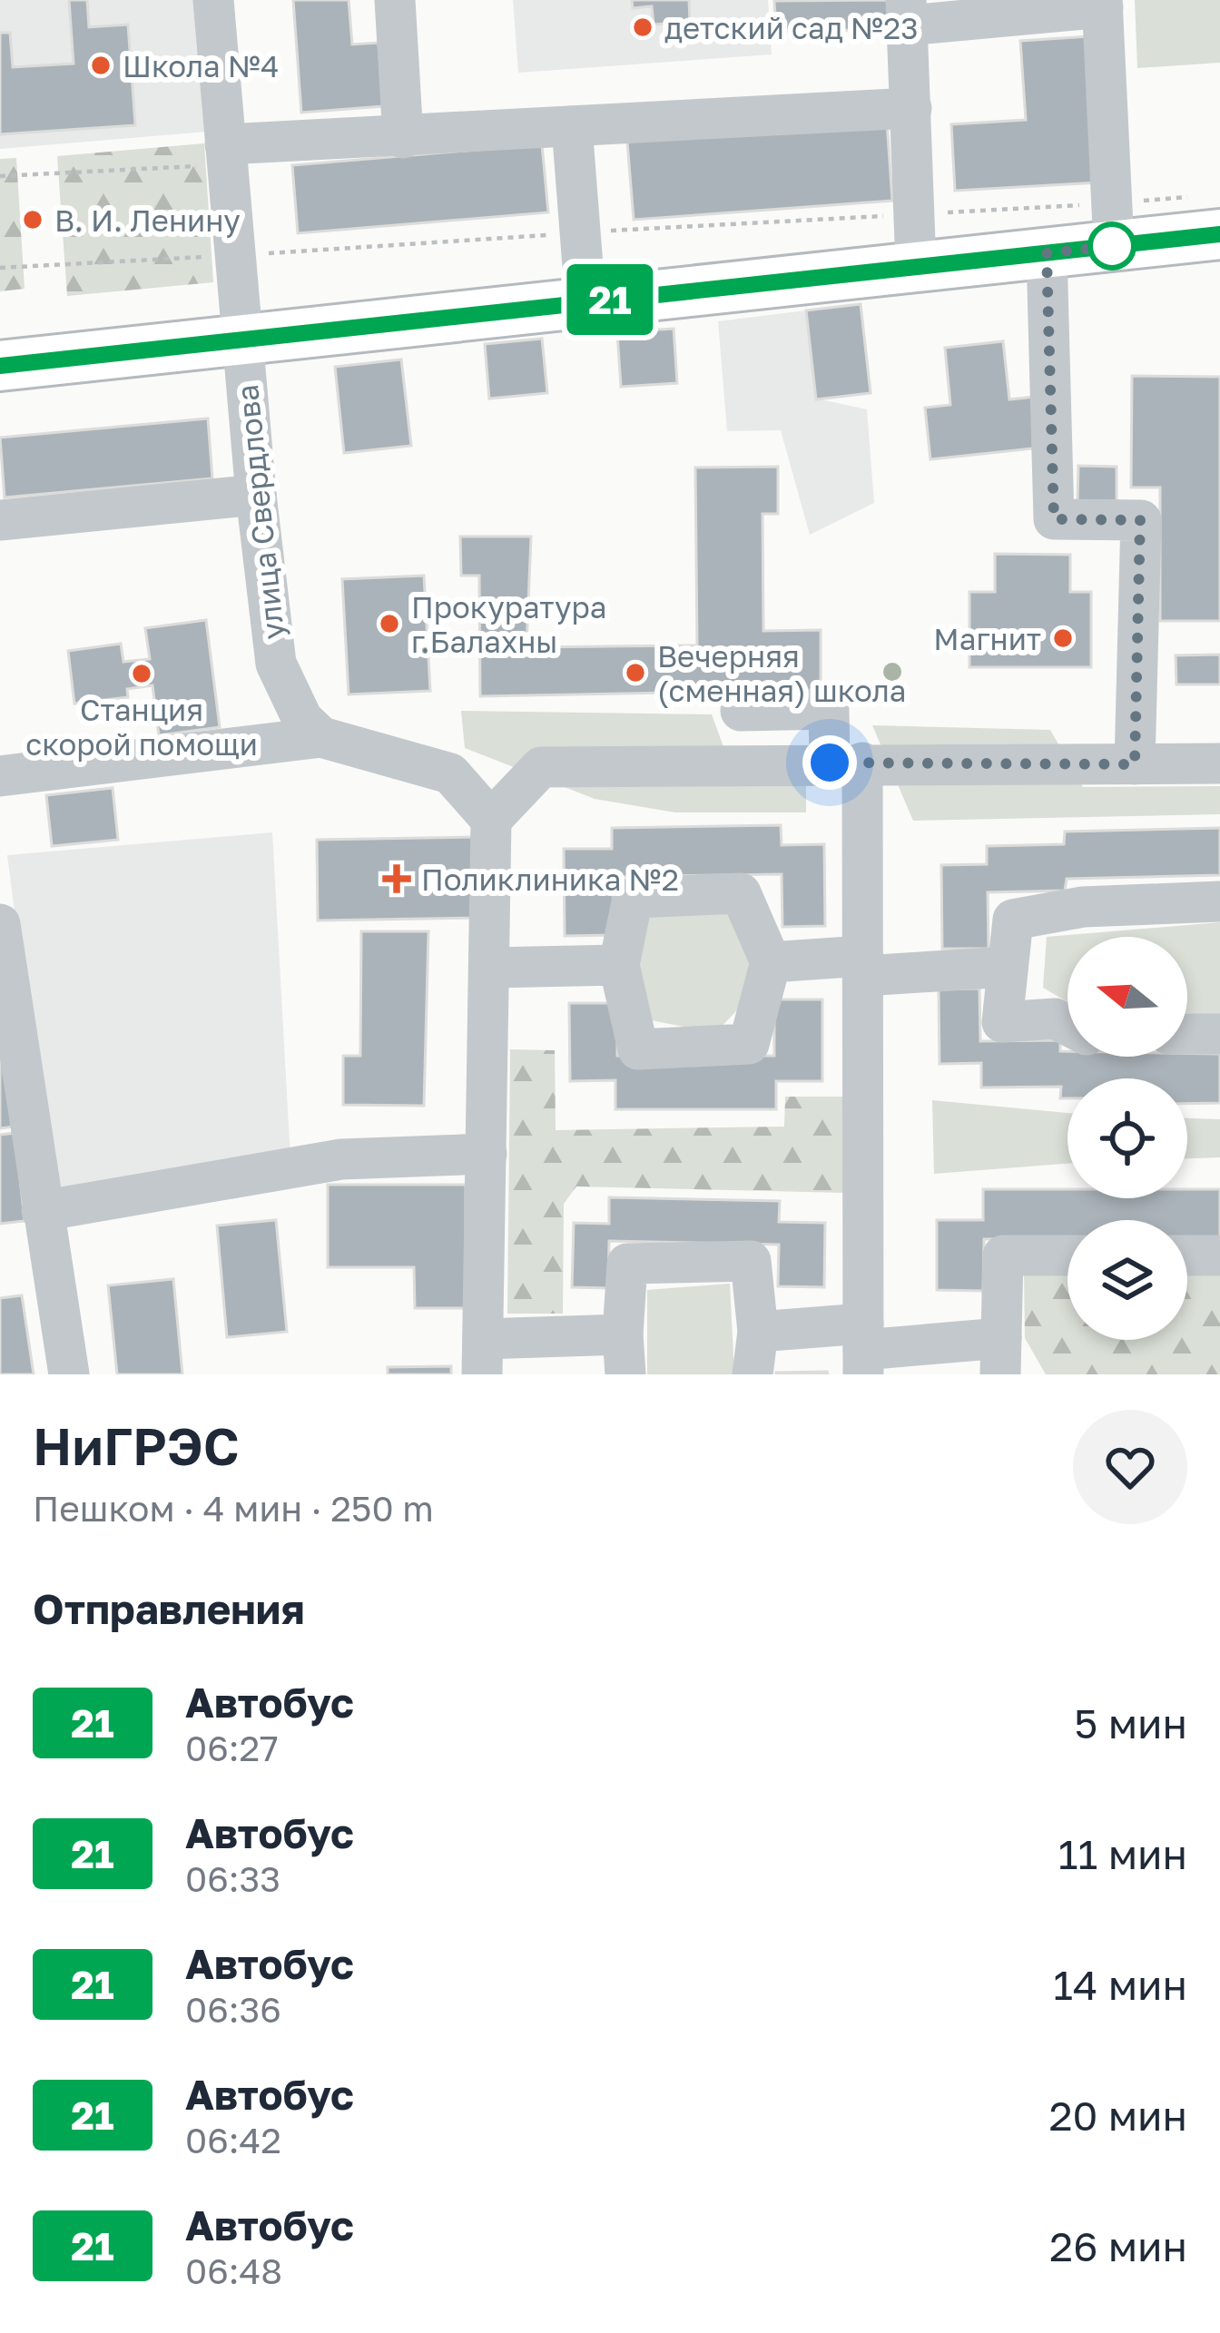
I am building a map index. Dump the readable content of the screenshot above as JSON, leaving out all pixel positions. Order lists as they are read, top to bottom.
{
  "streets": {
    "street": ["улица Свердлова"]
  },
  "places": {
    "other": [
      "детский сад №23",
      "Школа №4",
      "В. И. Ленину",
      "Прокуратура г.Балахны",
      "Магнит",
      "Вечерняя (сменная) школа",
      "Станция скорой помощи"
    ],
    "health": ["Поликлиника №2"]
  },
  "lines": ["bus line 21"],
  "north": "left",
  "page": {
    "on_map": "21",
    "heading": [
      ["НиГРЭС", "Пешком · 4 мин · 250 m"],
      "Отправления"
    ],
    "list": [
      {
        "mark": "21",
        "name": "Автобус",
        "note": "06:27",
        "value": "5 мин"
      },
      {
        "mark": "21",
        "name": "Автобус",
        "note": "06:33",
        "value": "11 мин"
      },
      {
        "mark": "21",
        "name": "Автобус",
        "note": "06:36",
        "value": "14 мин"
      },
      {
        "mark": "21",
        "name": "Автобус",
        "note": "06:42",
        "value": "20 мин"
      },
      {
        "mark": "21",
        "name": "Автобус",
        "note": "06:48",
        "value": "26 мин"
      }
    ]
  }
}
